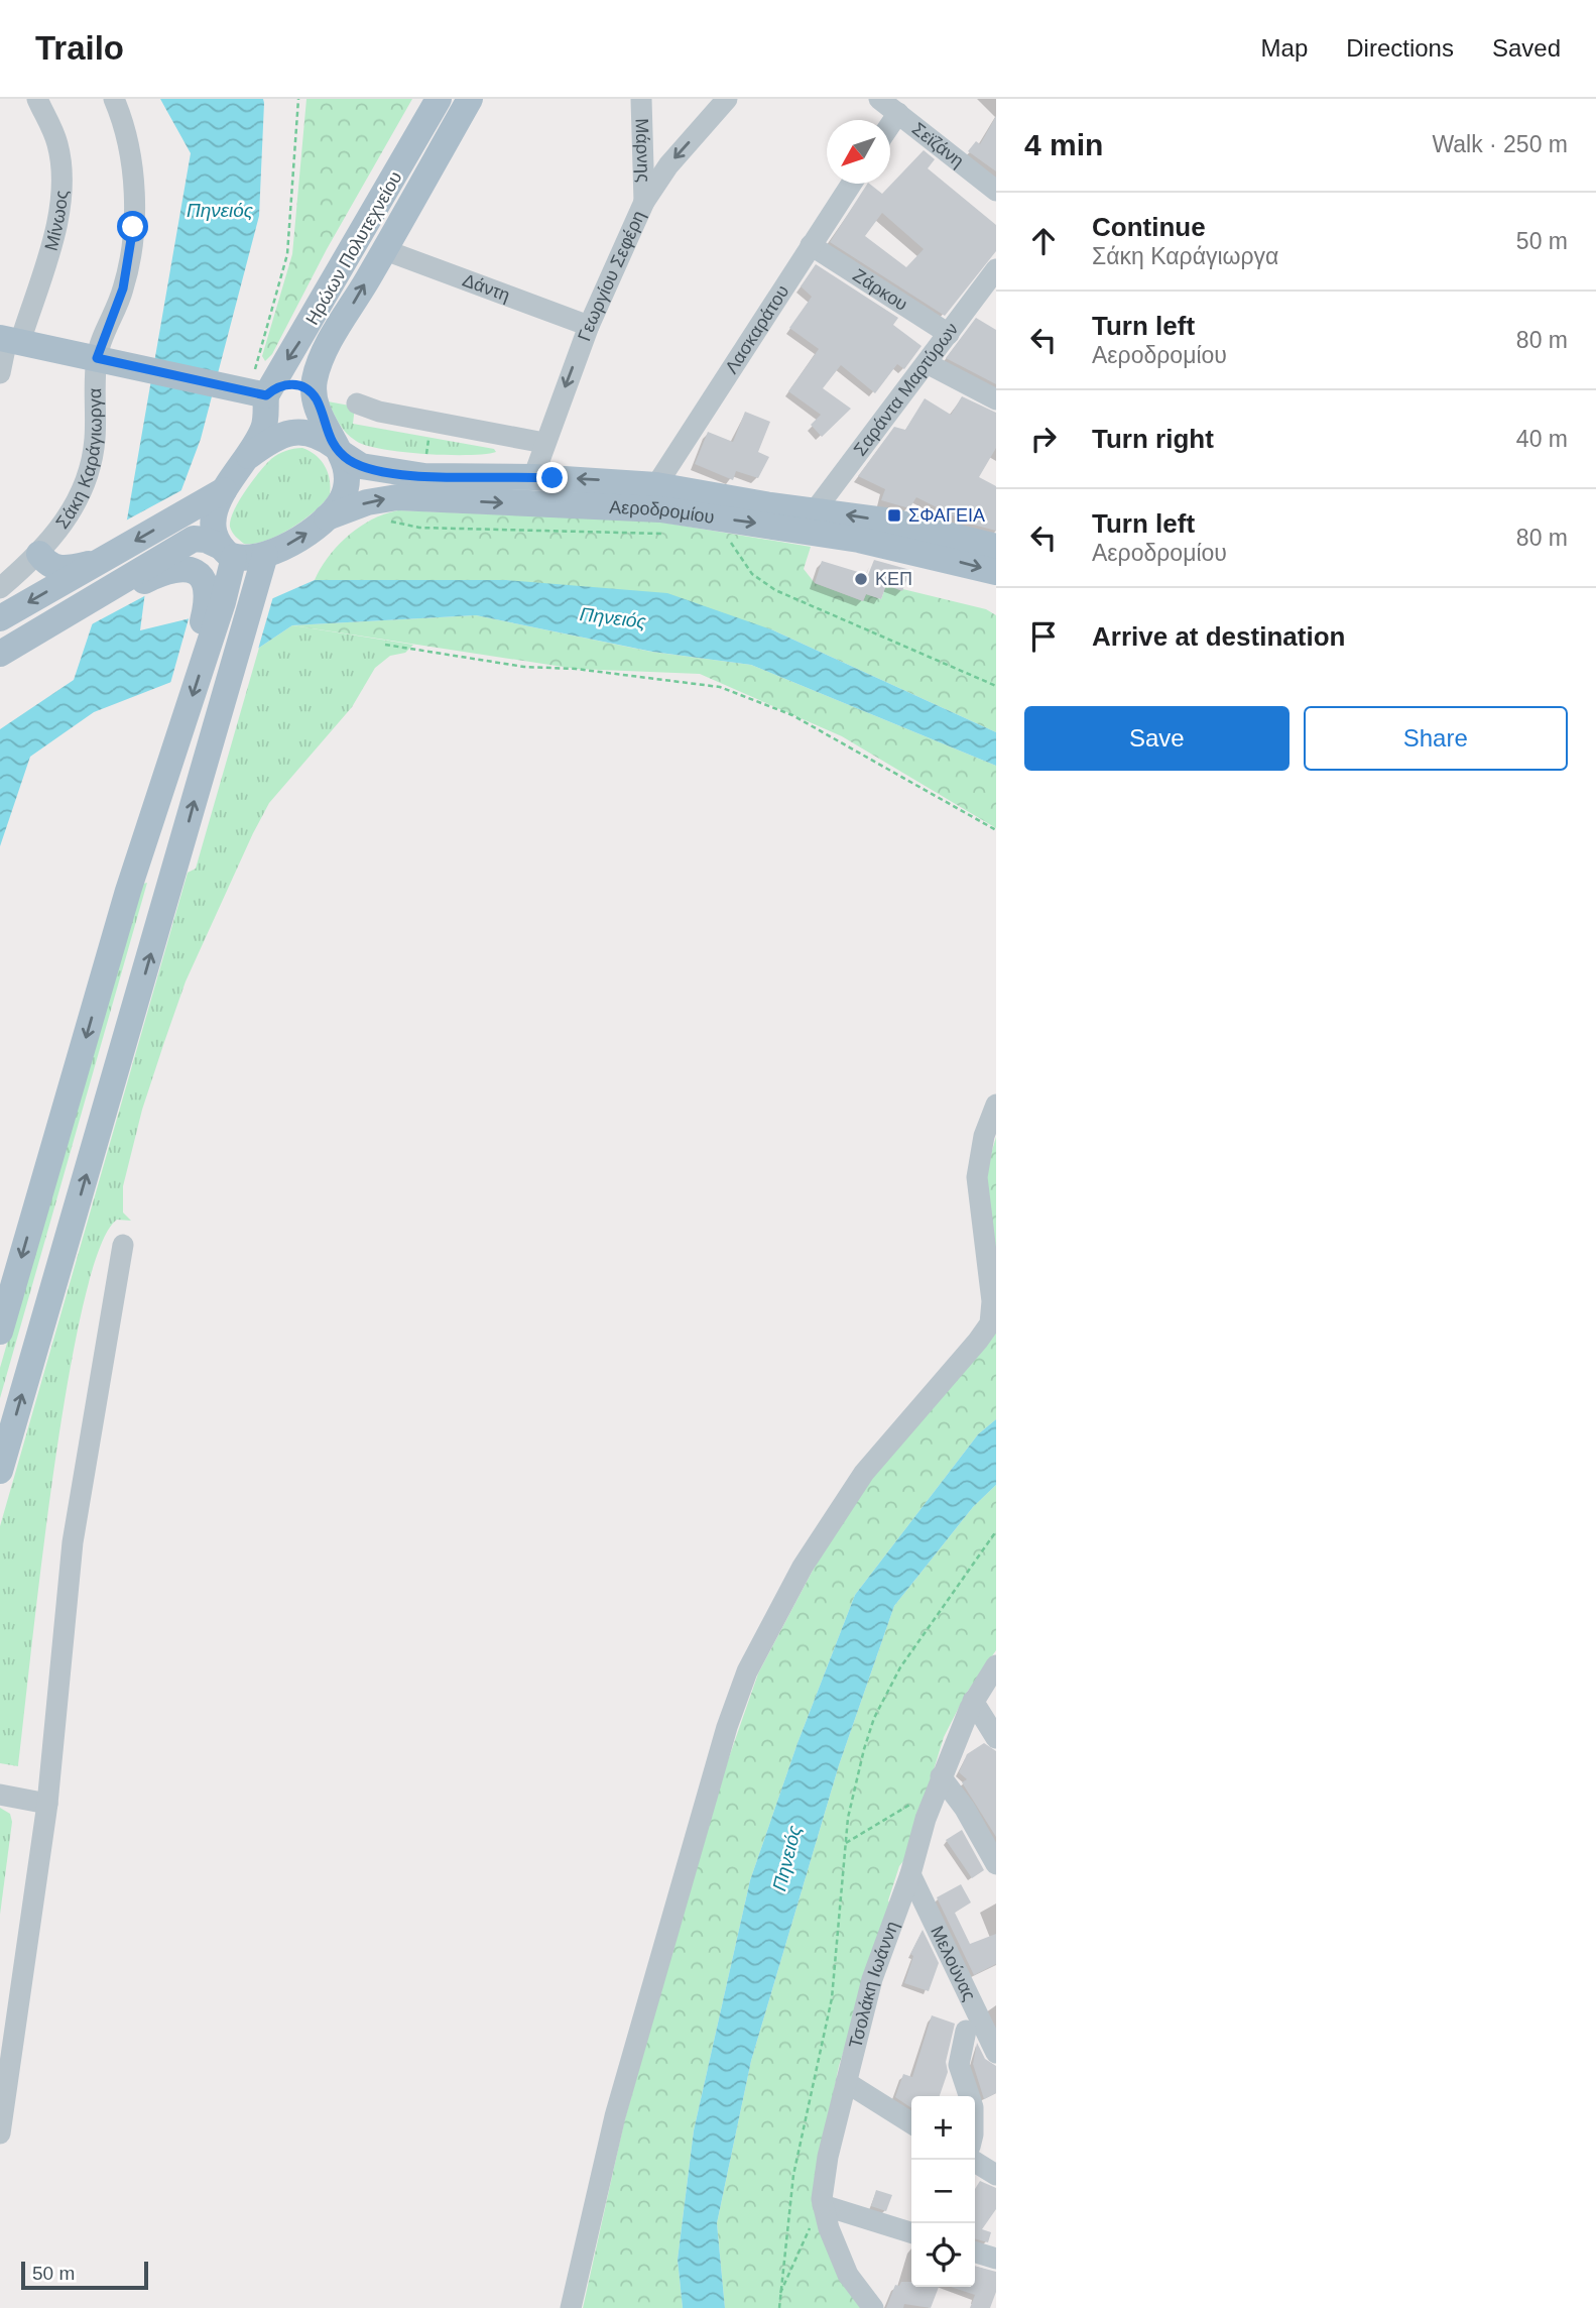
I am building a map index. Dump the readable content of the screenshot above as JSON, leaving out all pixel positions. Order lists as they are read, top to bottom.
{
  "streets": {
    "main road": ["Ηρώων Πολυτεχνείου", "Αεροδρομίου"],
    "street": [
      "Σεϊζάνη",
      "Μάρνης",
      "Μίνωος",
      "Γεωργίου Σεφέρη",
      "Δάντη",
      "Ζάρκου",
      "Λασκαράτου",
      "Σαράντα Μαρτύρων",
      "Σάκη Καράγιωργα",
      "Μελούνας",
      "Τσολάκη Ιωάννη"
    ]
  },
  "crossings": [
    ["Μάρνης", "Γεωργίου Σεφέρη"],
    ["Ηρώων Πολυτεχνείου", "Δάντη"],
    ["Γεωργίου Σεφέρη", "Δάντη"],
    ["Γεωργίου Σεφέρη", "Αεροδρομίου"],
    ["Ζάρκου", "Λασκαράτου"],
    ["Ζάρκου", "Σαράντα Μαρτύρων"],
    ["Λασκαράτου", "Αεροδρομίου"],
    ["Σαράντα Μαρτύρων", "Αεροδρομίου"],
    ["Μελούνας", "Τσολάκη Ιωάννη"]
  ],
  "one_way": ["Γεωργίου Σεφέρη"],
  "water": ["Πηνειός"],
  "places": {
    "transit": ["ΣΦΑΓΕΙΑ"],
    "other": ["ΚΕΠ"]
  },
  "scale_bar": "50 m",
  "north": "bottom left",
  "page": {
    "header": "Trailo",
    "nav": ["Map", "Directions", "Saved"],
    "heading": ["4 min", "Walk · 250 m"],
    "list": [
      ["Continue", "Σάκη Καράγιωργα", "50 m"],
      ["Turn left", "Αεροδρομίου", "80 m"],
      ["Turn right", "40 m"],
      ["Turn left", "Αεροδρομίου", "80 m"],
      "Arrive at destination"
    ],
    "buttons": ["Save", "Share"],
    "map_buttons": ["+", "−"],
    "scale": "50 m"
  }
}
